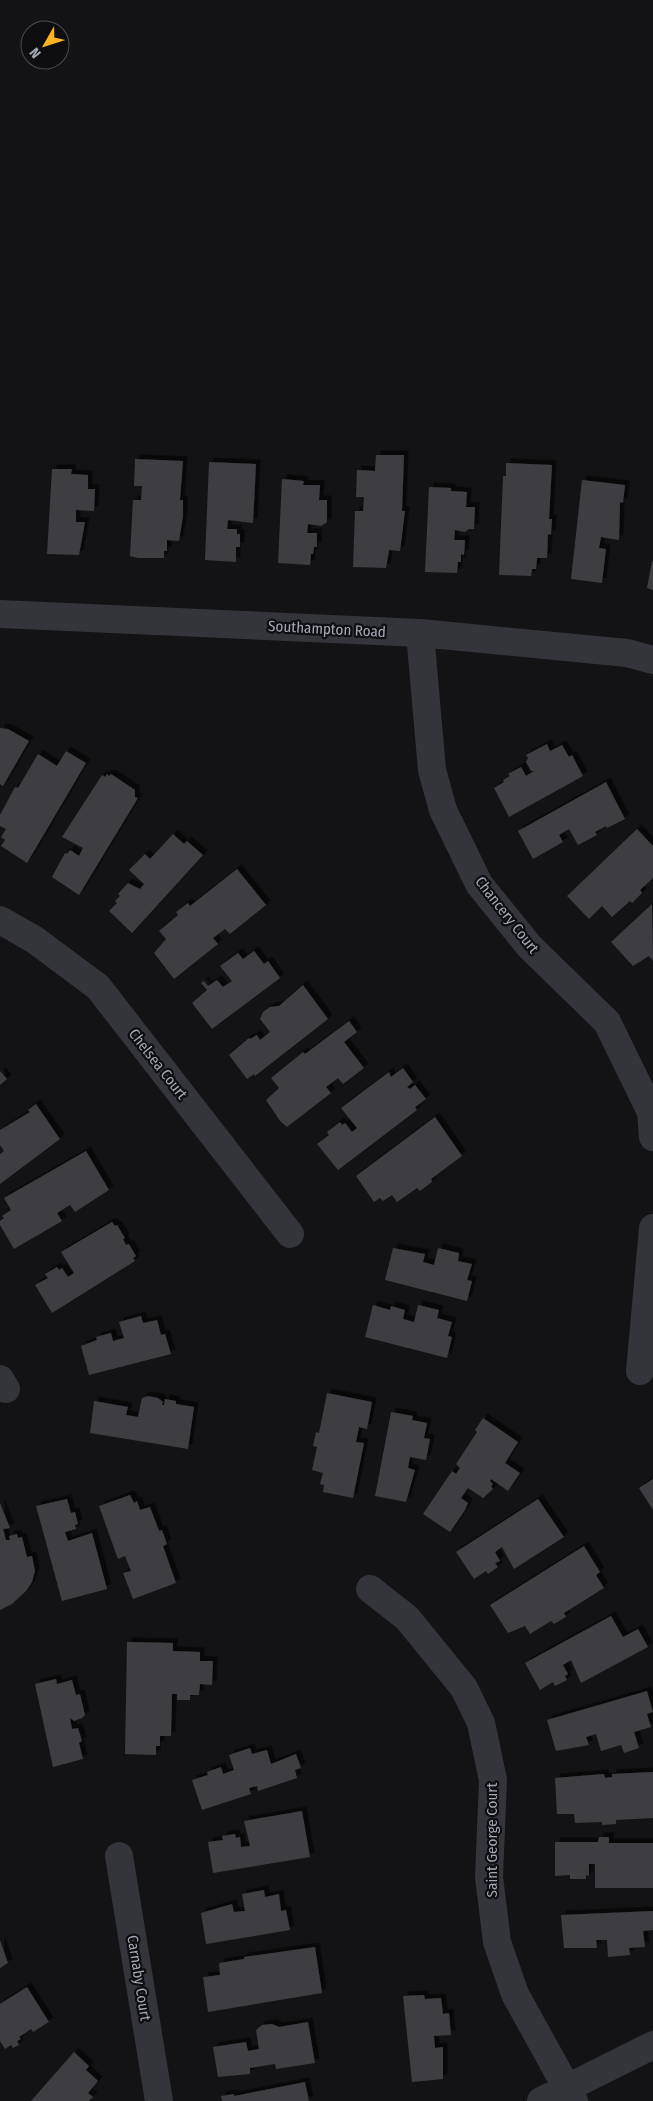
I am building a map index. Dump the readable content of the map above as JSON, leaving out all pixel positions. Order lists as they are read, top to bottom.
{
  "streets": {
    "street": [
      "Southampton Road",
      "Chancery Court",
      "Chelsea Court",
      "Saint George Court",
      "Carnaby Court"
    ]
  },
  "crossings": [
    ["Southampton Road", "Chancery Court"]
  ],
  "north": "bottom left"
}
